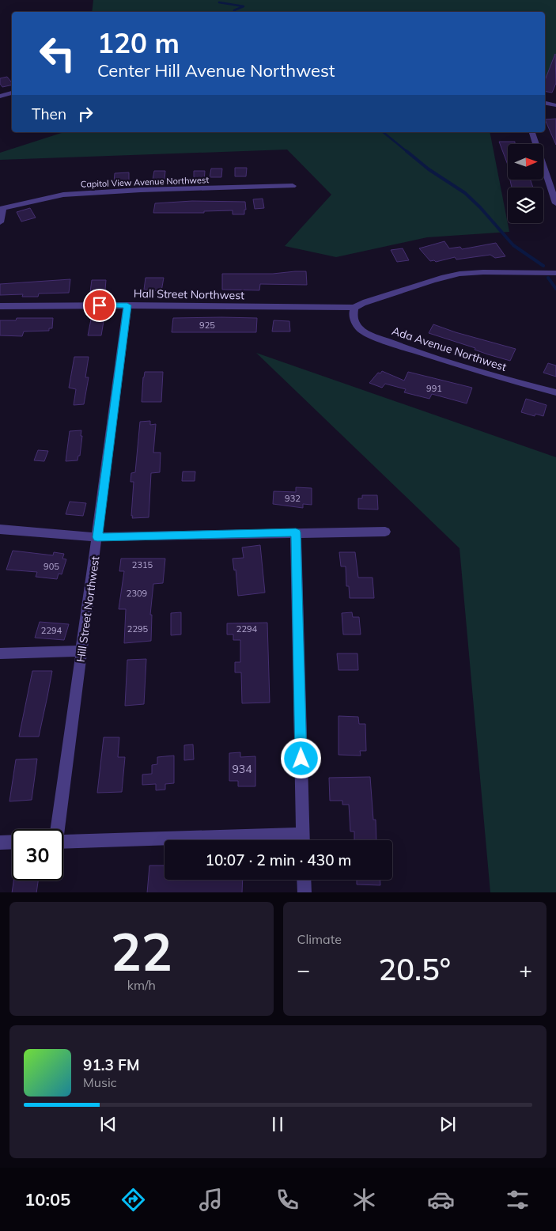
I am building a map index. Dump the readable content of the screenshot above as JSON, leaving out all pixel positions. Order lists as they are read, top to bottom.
{
  "streets": {
    "street": [
      "Capitol View Avenue Northwest",
      "Hall Street Northwest",
      "Ada Avenue Northwest",
      "Hill Street Northwest"
    ]
  },
  "crossings": [
    ["Hall Street Northwest", "Ada Avenue Northwest"],
    ["Hall Street Northwest", "Hill Street Northwest"]
  ],
  "house_numbers": [
    "925",
    "991",
    "932",
    "2315",
    "905",
    "2309",
    "2295",
    "2294",
    "2294",
    "934"
  ],
  "north": "right",
  "page": {
    "turn": ["120 m", "Center Hill Avenue Northwest"],
    "then": "Then",
    "limit": "30",
    "trip": "10:07 · 2 min · 430 m",
    "tile": [
      ["22", "km/h"],
      "Climate"
    ],
    "heat": ["−", "20.5°", "+"],
    "song": ["91.3 FM", "Music"],
    "tabs": "10:05"
  }
}
